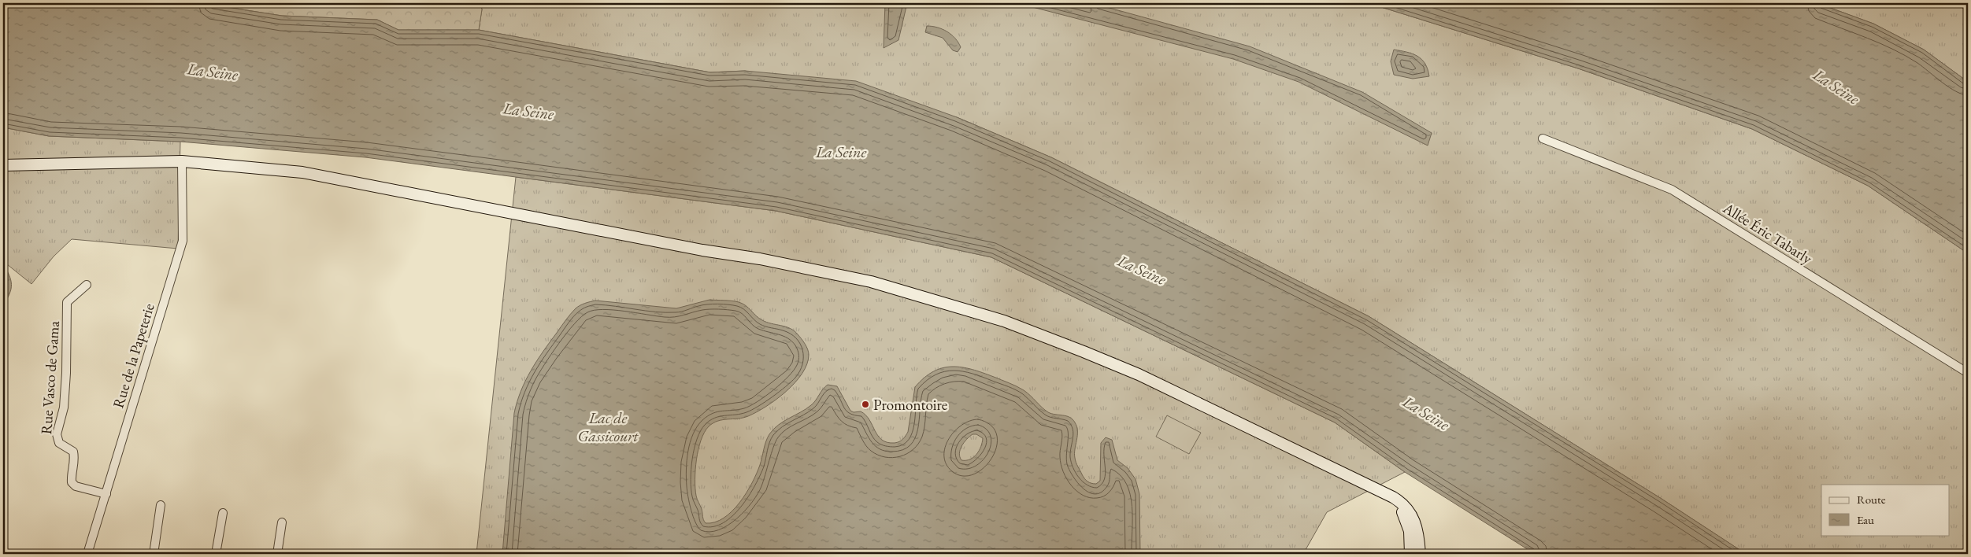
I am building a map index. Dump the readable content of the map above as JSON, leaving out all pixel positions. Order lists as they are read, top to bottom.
{
  "streets": {
    "street": ["Allée Éric Tabarly", "Rue de la Papeterie", "Rue Vasco de Gama"]
  },
  "crossings": [
    ["Rue de la Papeterie", "Rue Vasco de Gama"]
  ],
  "water": ["La Seine", "Lac de Gassicourt"],
  "places": ["Promontoire"],
  "legend": ["Route", "Eau"]
}
